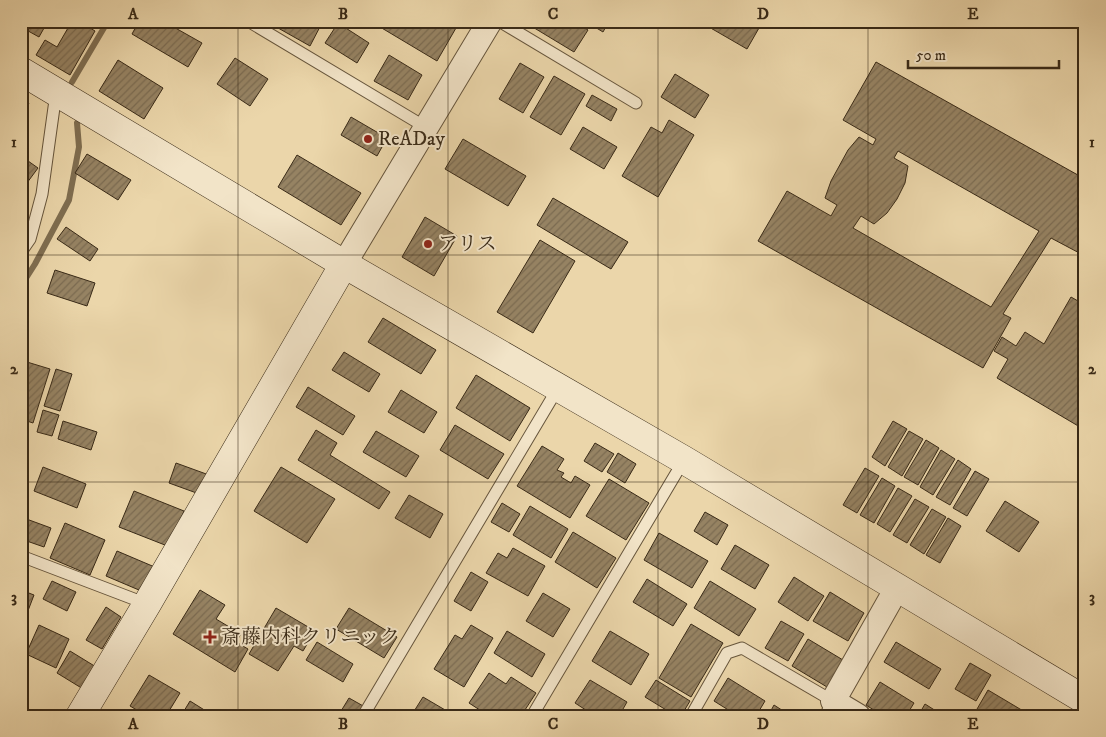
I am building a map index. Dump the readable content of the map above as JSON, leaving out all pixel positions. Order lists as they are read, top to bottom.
{
  "places": {
    "other": ["ReADay", "アリス"],
    "health": ["斎藤内科クリニック"]
  },
  "scale_bar": "50 m",
  "grid": {
    "columns": [
      "A",
      "B",
      "C",
      "D",
      "E"
    ],
    "rows": ["1", "2", "3"]
  }
}
